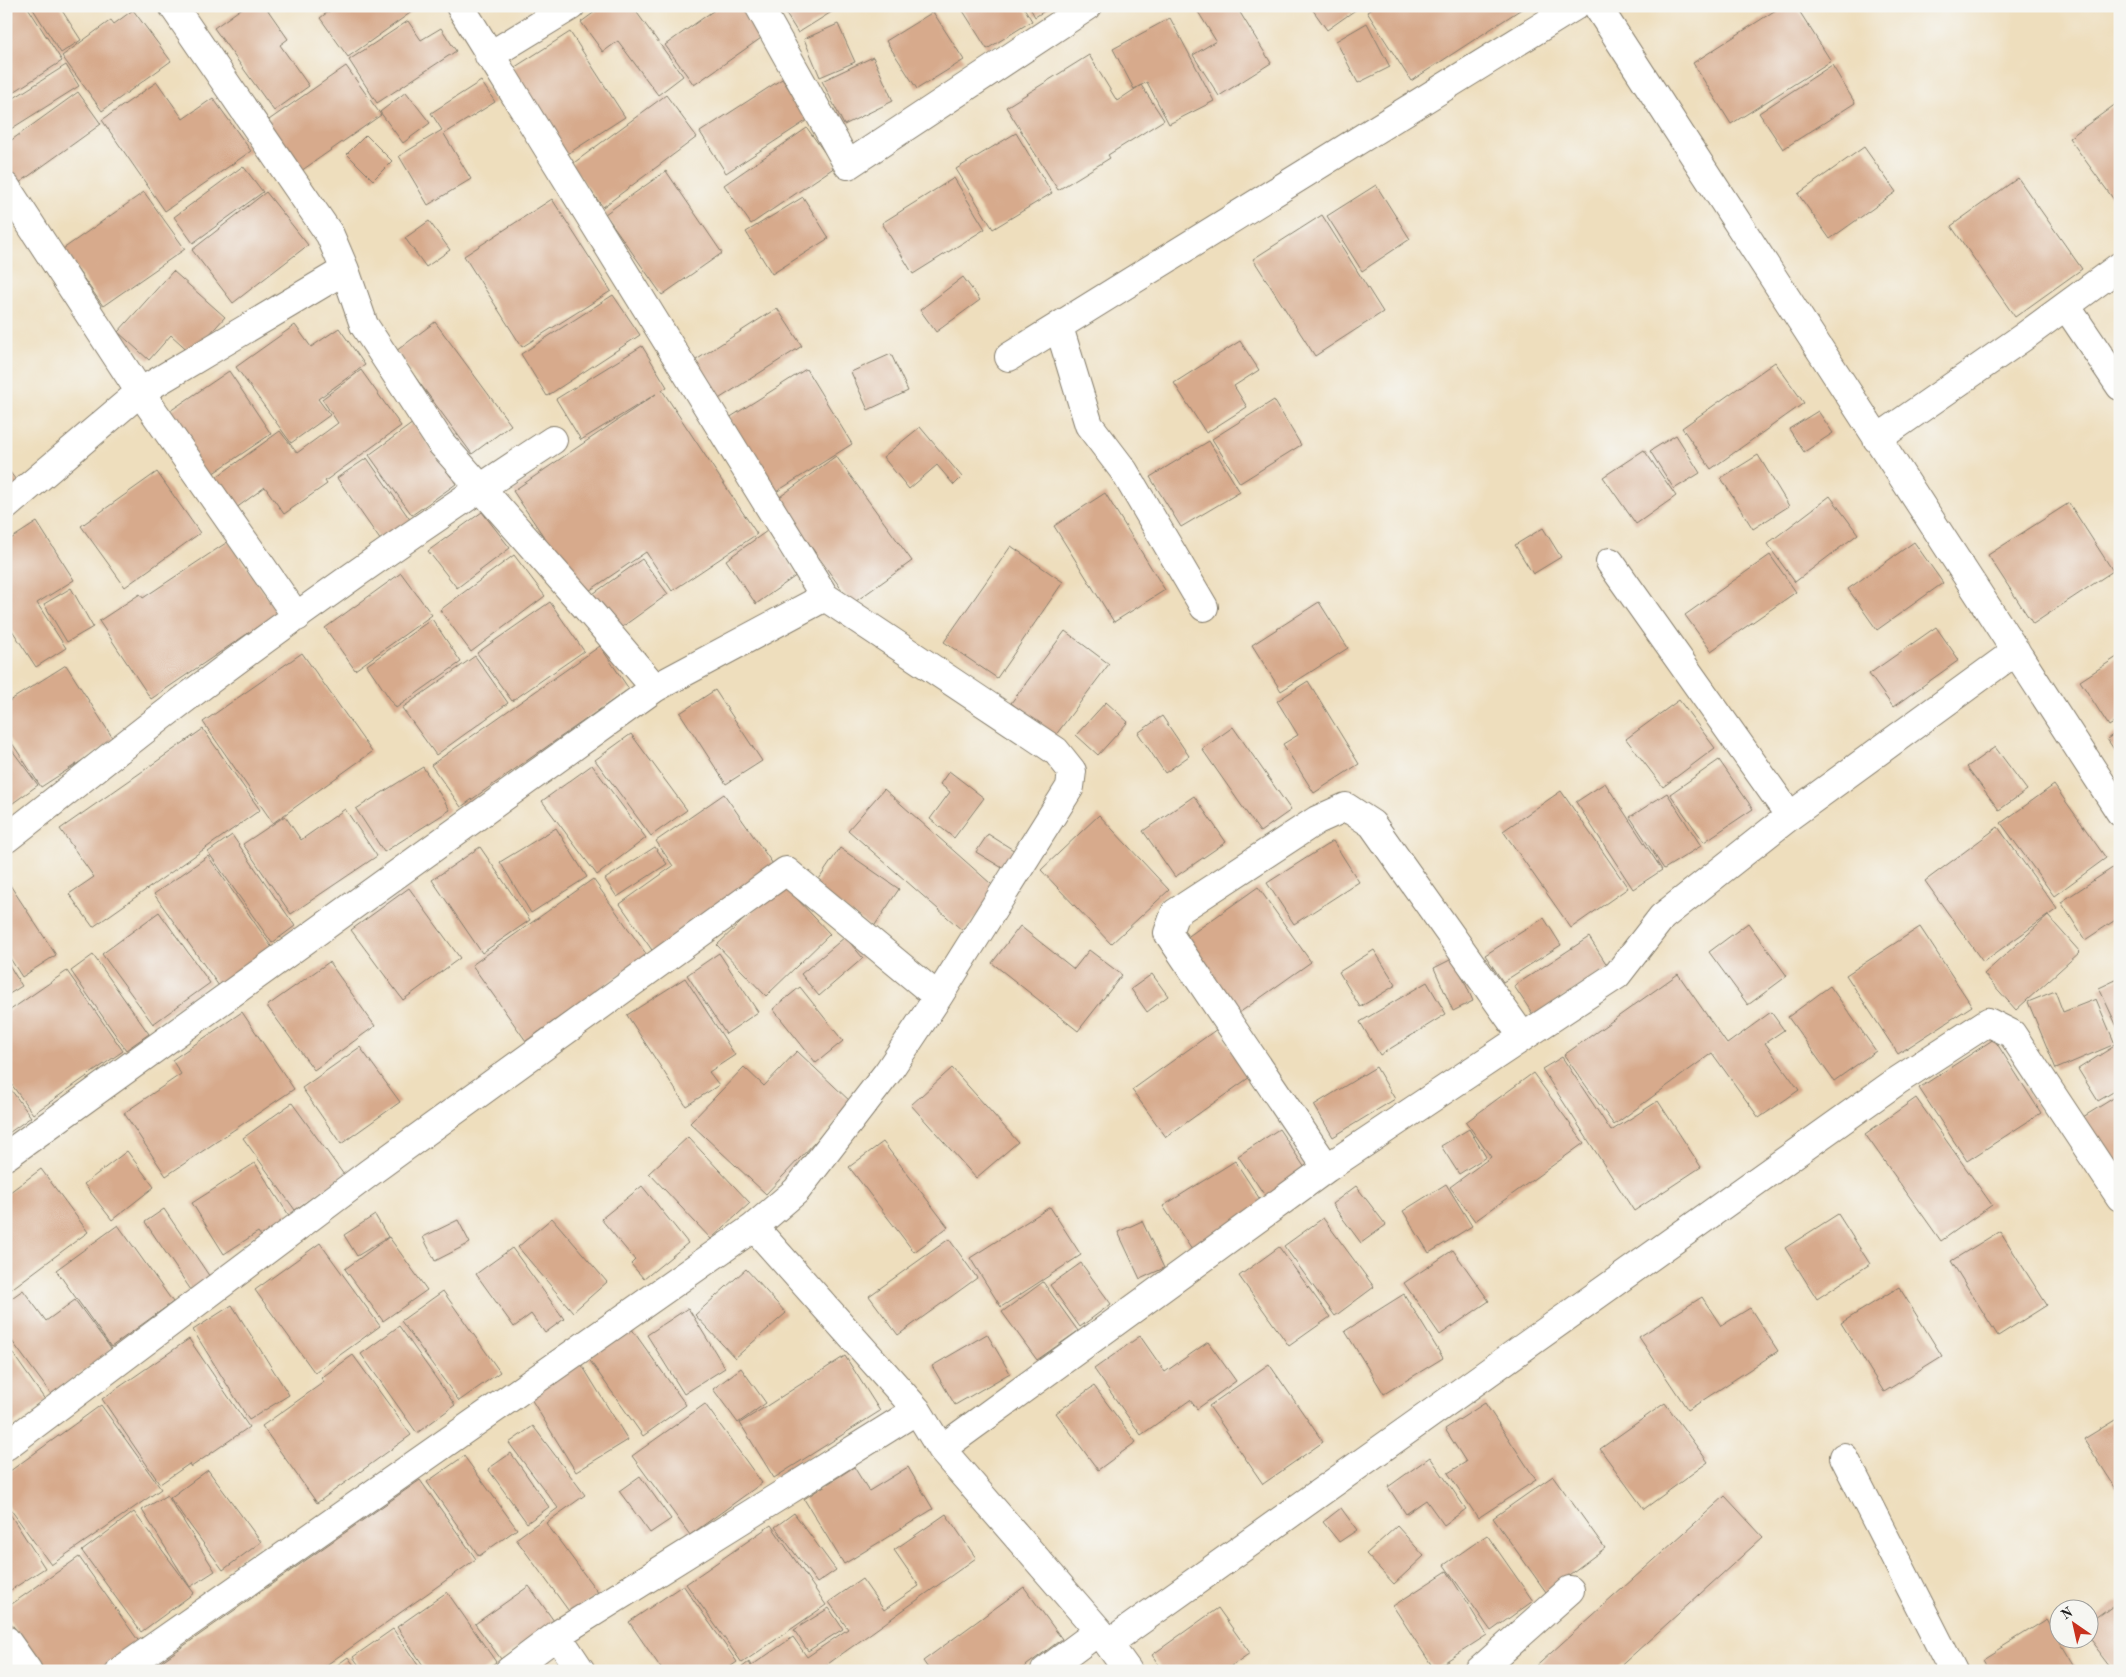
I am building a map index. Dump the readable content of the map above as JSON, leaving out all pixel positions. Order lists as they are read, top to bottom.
{
  "north": "top left"
}
